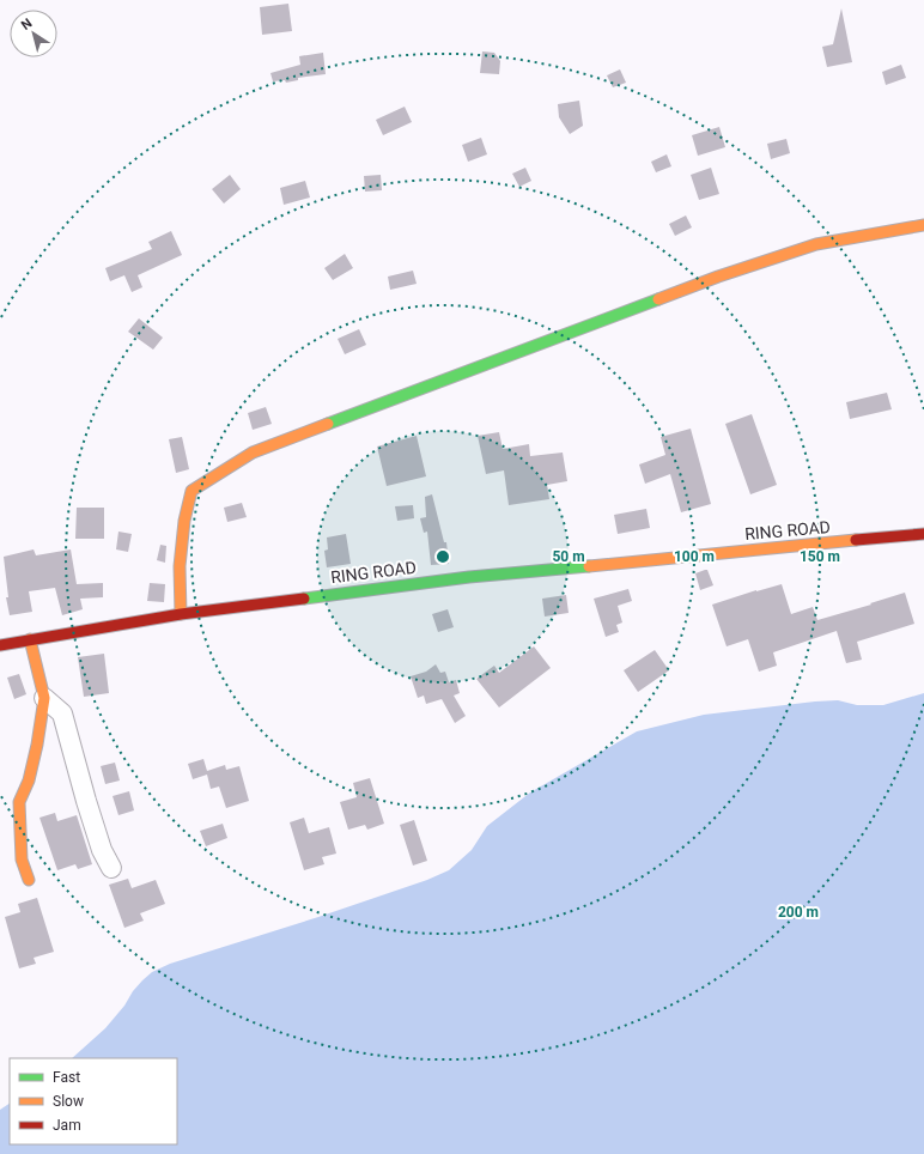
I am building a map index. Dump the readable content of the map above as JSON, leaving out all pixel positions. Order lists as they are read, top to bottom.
{
  "streets": {
    "street": ["RING ROAD"]
  },
  "legend": ["Fast", "Slow", "Jam"],
  "north": "top left",
  "rings": [
    "50 m",
    "100 m",
    "150 m",
    "200 m"
  ]
}
